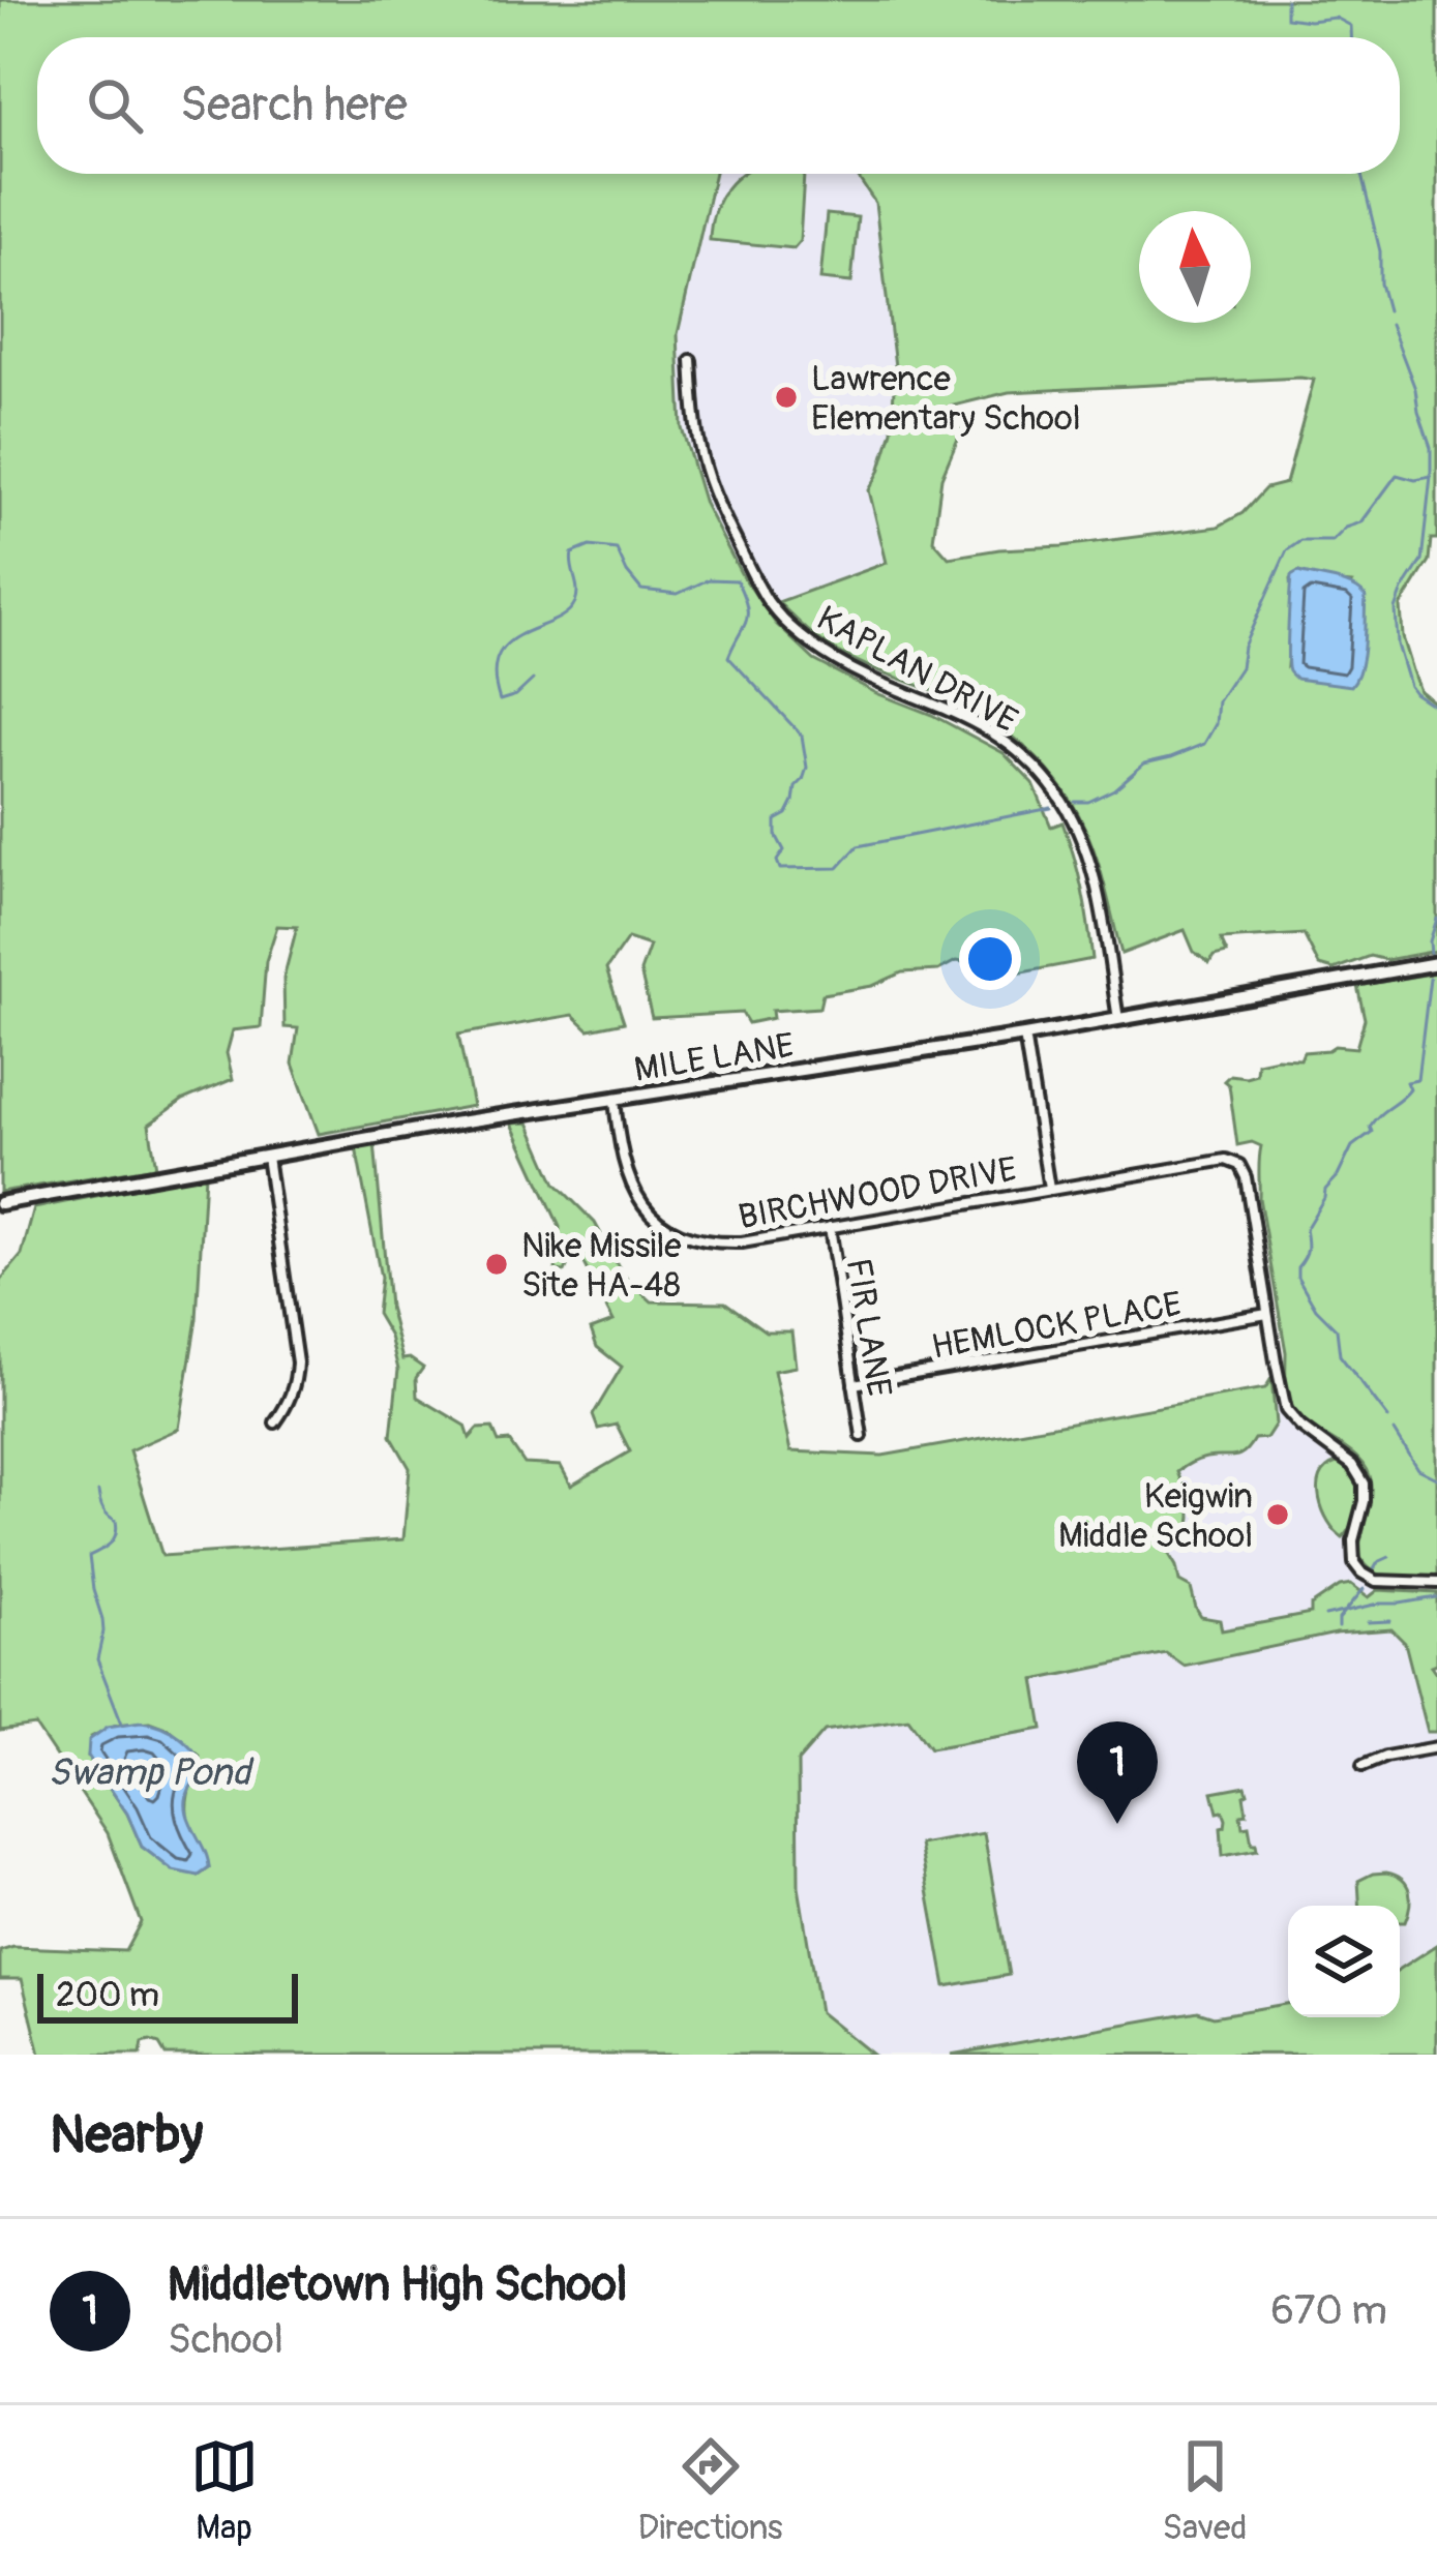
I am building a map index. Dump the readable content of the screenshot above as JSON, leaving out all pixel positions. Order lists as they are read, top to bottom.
{
  "streets": {
    "street": [
      "KAPLAN DRIVE",
      "MILE LANE",
      "BIRCHWOOD DRIVE",
      "HEMLOCK PLACE",
      "FIR LANE"
    ]
  },
  "crossings": [
    ["KAPLAN DRIVE", "MILE LANE"],
    ["MILE LANE", "BIRCHWOOD DRIVE"],
    ["BIRCHWOOD DRIVE", "HEMLOCK PLACE"],
    ["BIRCHWOOD DRIVE", "FIR LANE"],
    ["HEMLOCK PLACE", "FIR LANE"]
  ],
  "water": ["Swamp Pond"],
  "places": ["Lawrence Elementary School", "Nike Missile Site HA-48", "Keigwin Middle School"],
  "scale_bar": "200 m",
  "north": "top",
  "page": {
    "search": "Search here",
    "pins": "1",
    "scale": "200 m",
    "heading": "Nearby",
    "list": [
      {
        "mark": "1",
        "name": "Middletown High School",
        "note": "School",
        "value": "670 m"
      }
    ],
    "nav": ["Map", "Directions", "Saved"]
  }
}
